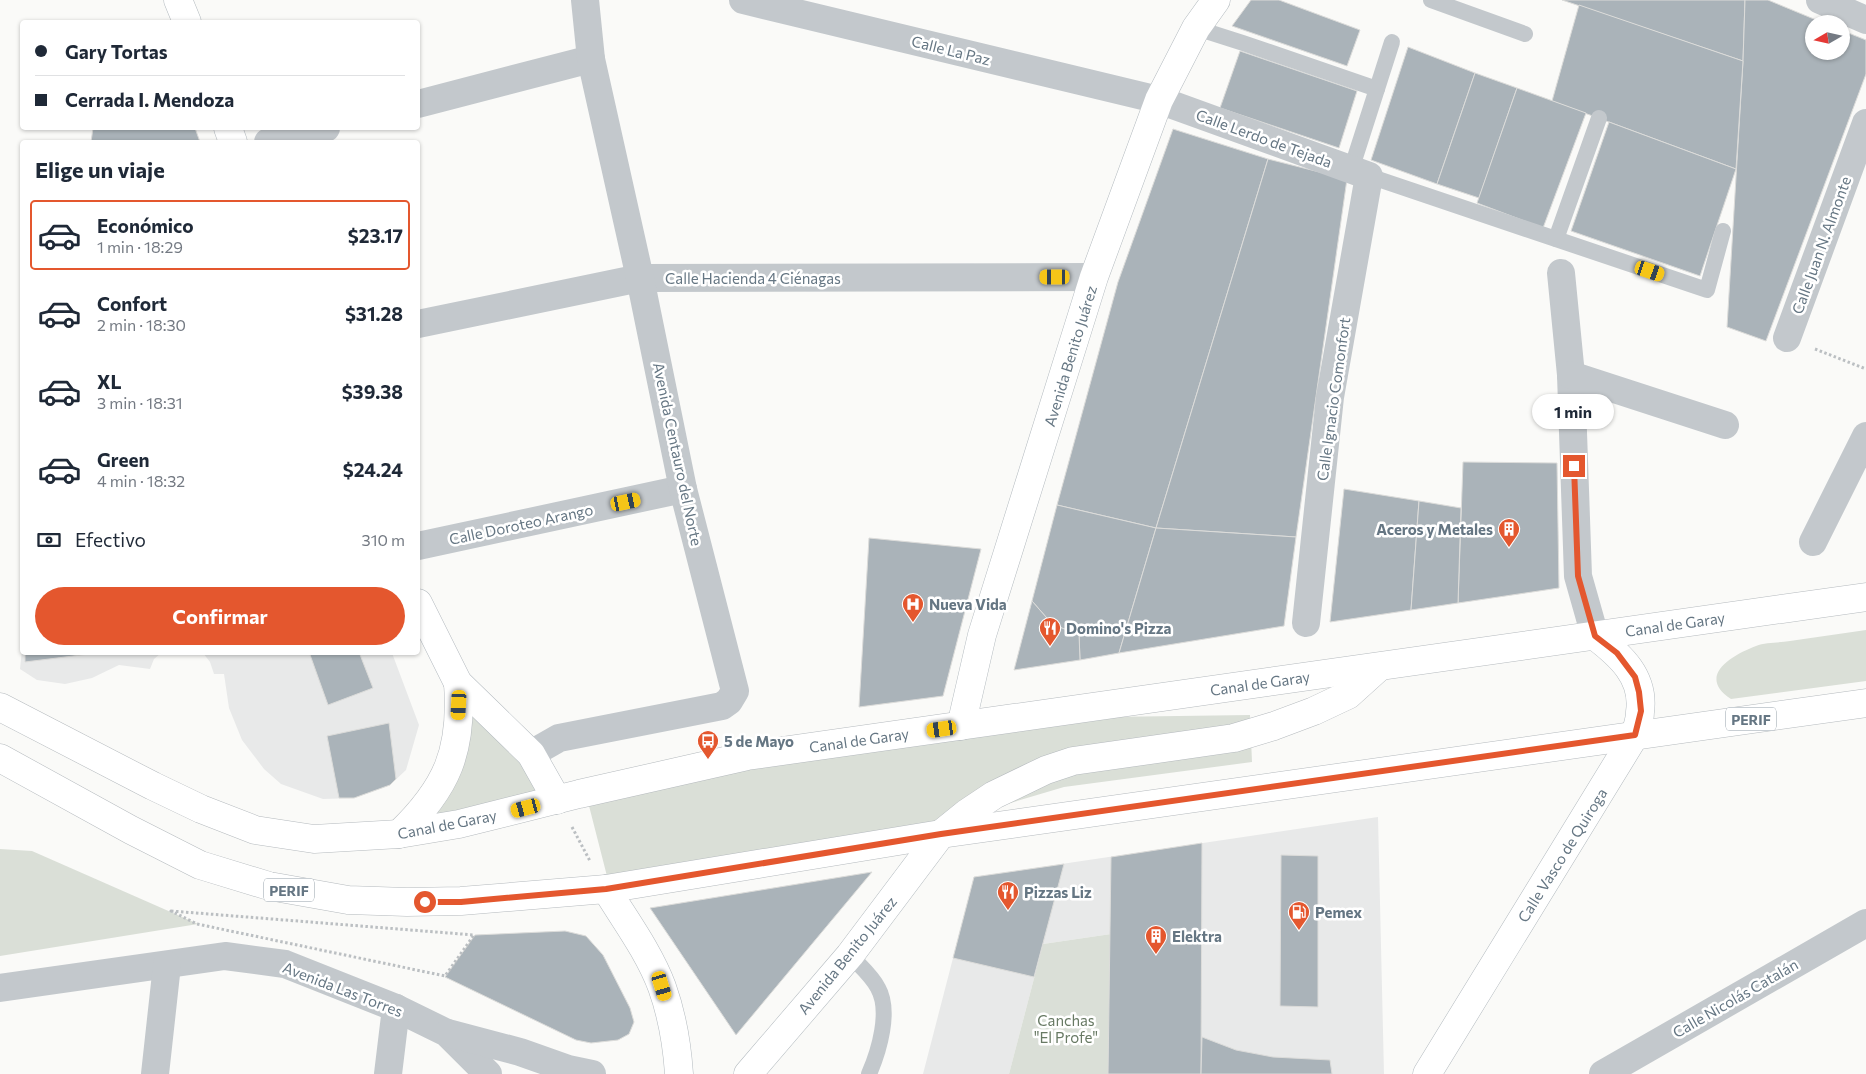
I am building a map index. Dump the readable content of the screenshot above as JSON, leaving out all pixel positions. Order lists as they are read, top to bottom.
{
  "streets": {
    "main road": [
      "Avenida Benito Juárez",
      "Canal de Garay",
      "PERIF",
      "Calle Vasco de Quiroga"
    ],
    "street": [
      "Calle La Paz",
      "Calle Lerdo de Tejada",
      "Calle Juan N. Almonte",
      "Calle Hacienda 4 Ciénagas",
      "Calle Ignacio Comonfort",
      "Avenida Centauro del Norte",
      "Calle Doroteo Arango",
      "Avenida Las Torres",
      "Calle Nicolás Catalán"
    ]
  },
  "crossings": [
    ["Calle La Paz", "Calle Lerdo de Tejada"],
    ["Calle La Paz", "Avenida Benito Juárez"],
    ["Calle Lerdo de Tejada", "Avenida Benito Juárez"],
    ["Calle Lerdo de Tejada", "Calle Ignacio Comonfort"],
    ["Calle Hacienda 4 Ciénagas", "Avenida Benito Juárez"],
    ["Calle Hacienda 4 Ciénagas", "Avenida Centauro del Norte"],
    ["Avenida Benito Juárez", "Canal de Garay"],
    ["Avenida Benito Juárez", "PERIF"],
    ["Avenida Centauro del Norte", "Calle Doroteo Arango"],
    ["Canal de Garay", "Calle Vasco de Quiroga"],
    ["PERIF", "Calle Vasco de Quiroga"]
  ],
  "parks": ["Canchas \"El Profe\""],
  "places": {
    "building": ["Aceros y Metales", "Elektra"],
    "hospital": ["Nueva Vida"],
    "restaurant": ["Domino's Pizza", "Pizzas Liz"],
    "bus stop": ["5 de Mayo"],
    "fuel station": ["Pemex"]
  },
  "north": "left",
  "page": {
    "banner": ["Gary Tortas", "Cerrada I. Mendoza"],
    "heading": "Elige un viaje",
    "list": [
      {
        "name": "Económico",
        "note": "1 min · 18:29",
        "value": "$23.17"
      },
      {
        "name": "Confort",
        "note": "2 min · 18:30",
        "value": "$31.28"
      },
      {
        "name": "XL",
        "note": "3 min · 18:31",
        "value": "$39.38"
      },
      {
        "name": "Green",
        "note": "4 min · 18:32",
        "value": "$24.24"
      }
    ],
    "bubble": "1 min",
    "pay": ["Efectivo", "310 m"],
    "buttons": "Confirmar"
  }
}
